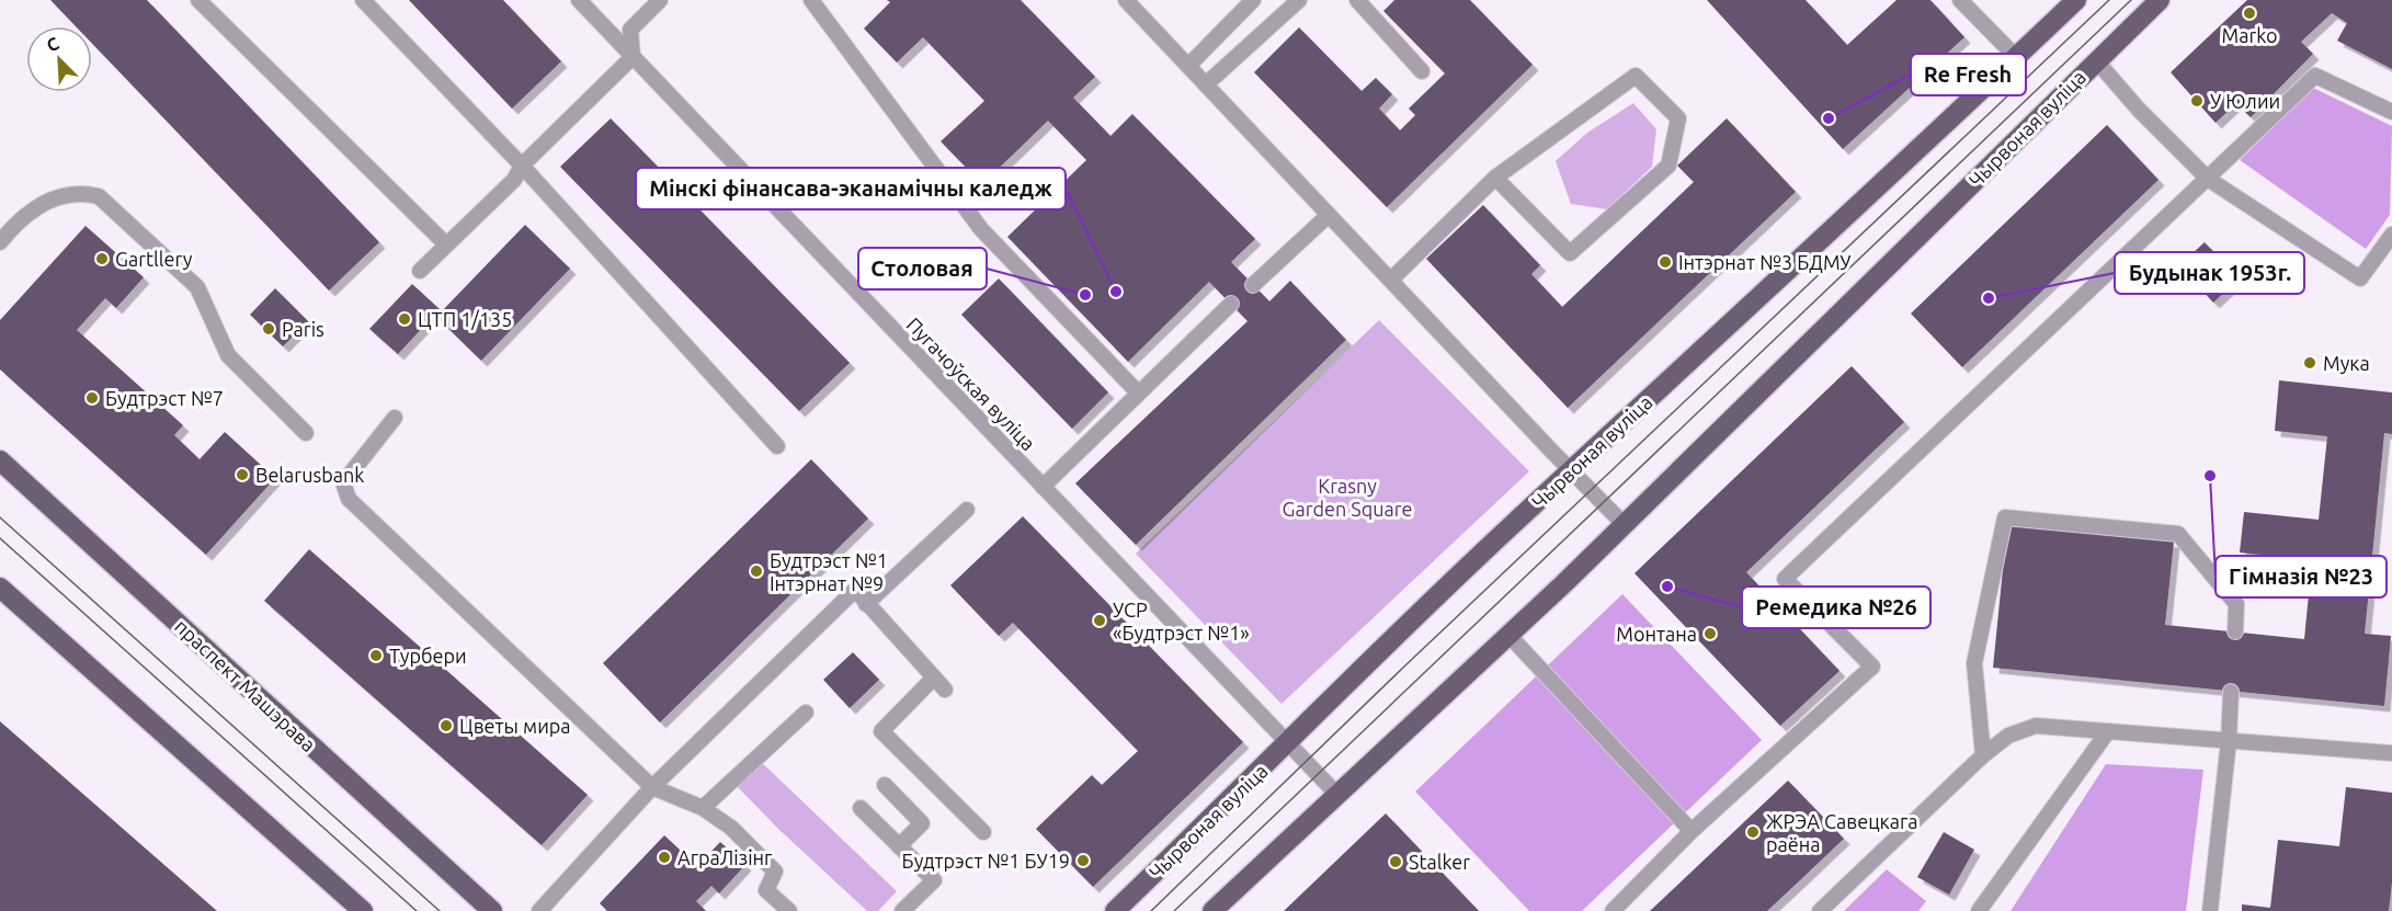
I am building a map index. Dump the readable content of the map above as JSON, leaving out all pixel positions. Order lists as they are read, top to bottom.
{
  "streets": {
    "main road": ["Чырвоная вуліца", "праспект Машэрава"],
    "lane": ["Пугачоўская вуліца"]
  },
  "crossings": [
    ["Чырвоная вуліца", "Пугачоўская вуліца"]
  ],
  "parks": ["Krasny Garden Square"],
  "places": [
    "Marko",
    "У Юлии",
    "Re Fresh",
    "Gartllery",
    "Інтэрнат №3 БДМУ",
    "Мінскі фінансава-эканамічны каледж",
    "Столовая",
    "Будынак 1953г.",
    "ЦТП 1/135",
    "Paris",
    "Мука",
    "Будтрэст №7",
    "Belarusbank",
    "Гімназія №23",
    "Будтрэст №1 Інтэрнат №9",
    "Ремедика №26",
    "УСР «Будтрэст №1»",
    "Монтана",
    "Турбери",
    "Цветы мира",
    "ЖРЭА Савецкага раёна",
    "АграЛізінг",
    "Будтрэст №1 БУ19",
    "Stalker"
  ],
  "north": "top left"
}
